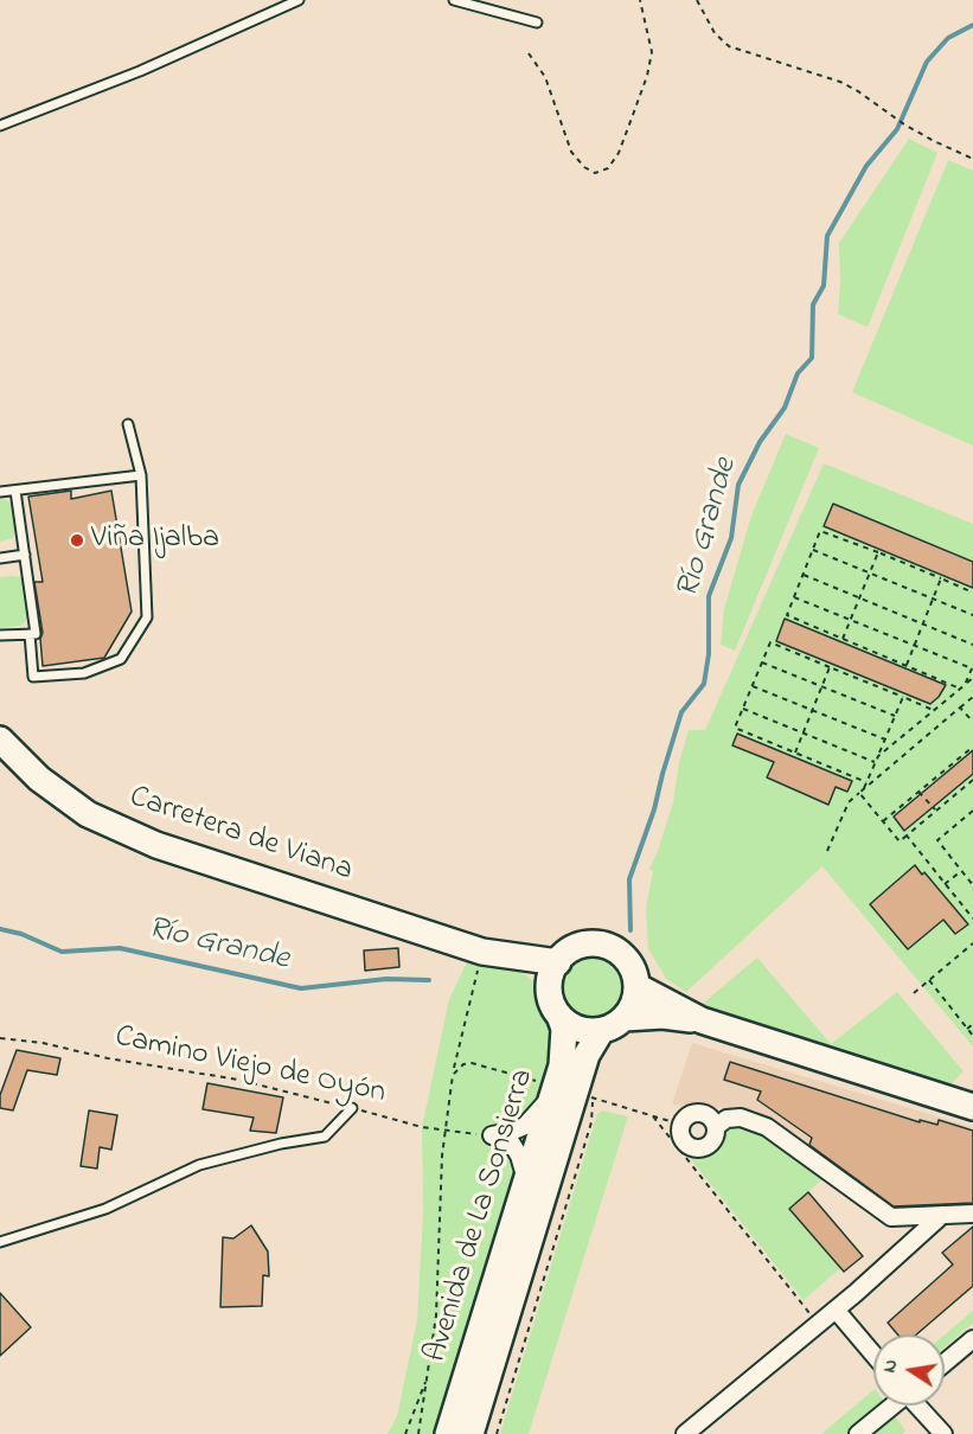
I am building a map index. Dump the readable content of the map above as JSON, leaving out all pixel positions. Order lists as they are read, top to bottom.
{
  "streets": {
    "main road": ["Carretera de Viana", "Avenida de La Sonsierra"],
    "path": ["Camino Viejo de Oyón"]
  },
  "crossings": [
    ["Carretera de Viana", "Avenida de La Sonsierra"]
  ],
  "water": ["Río Grande"],
  "places": ["Viña Ijalba"],
  "north": "left"
}
